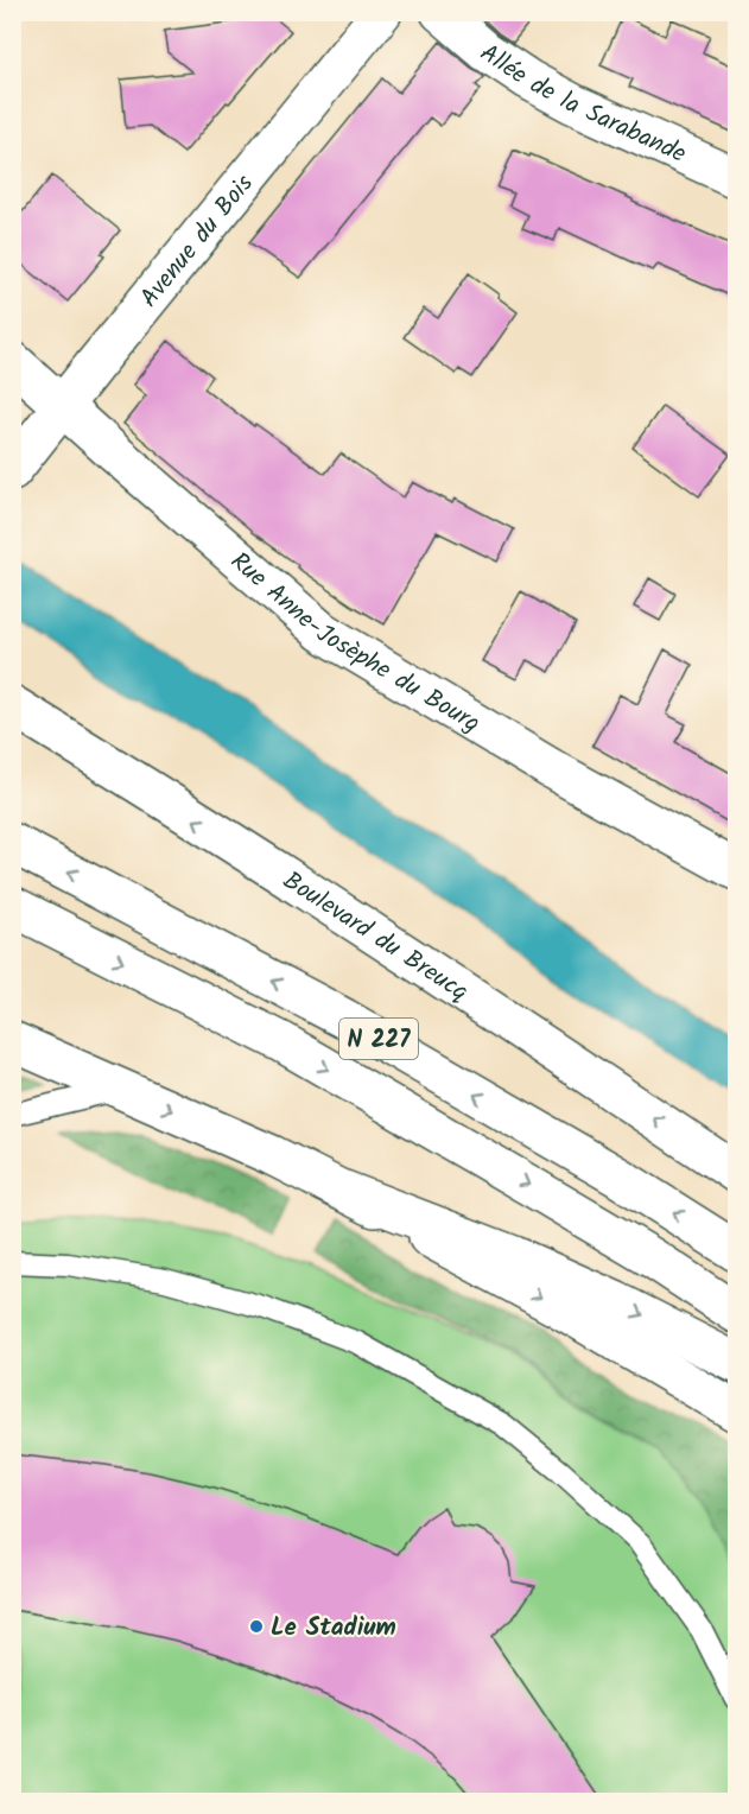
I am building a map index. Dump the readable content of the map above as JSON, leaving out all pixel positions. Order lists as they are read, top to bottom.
{
  "streets": {
    "main road": [
      "Allée de la Sarabande",
      "Avenue du Bois",
      "Rue Anne-Josèphe du Bourg",
      "Boulevard du Breucq",
      "N 227"
    ]
  },
  "crossings": [
    ["Avenue du Bois", "Rue Anne-Josèphe du Bourg"]
  ],
  "places": ["Le Stadium"]
}
